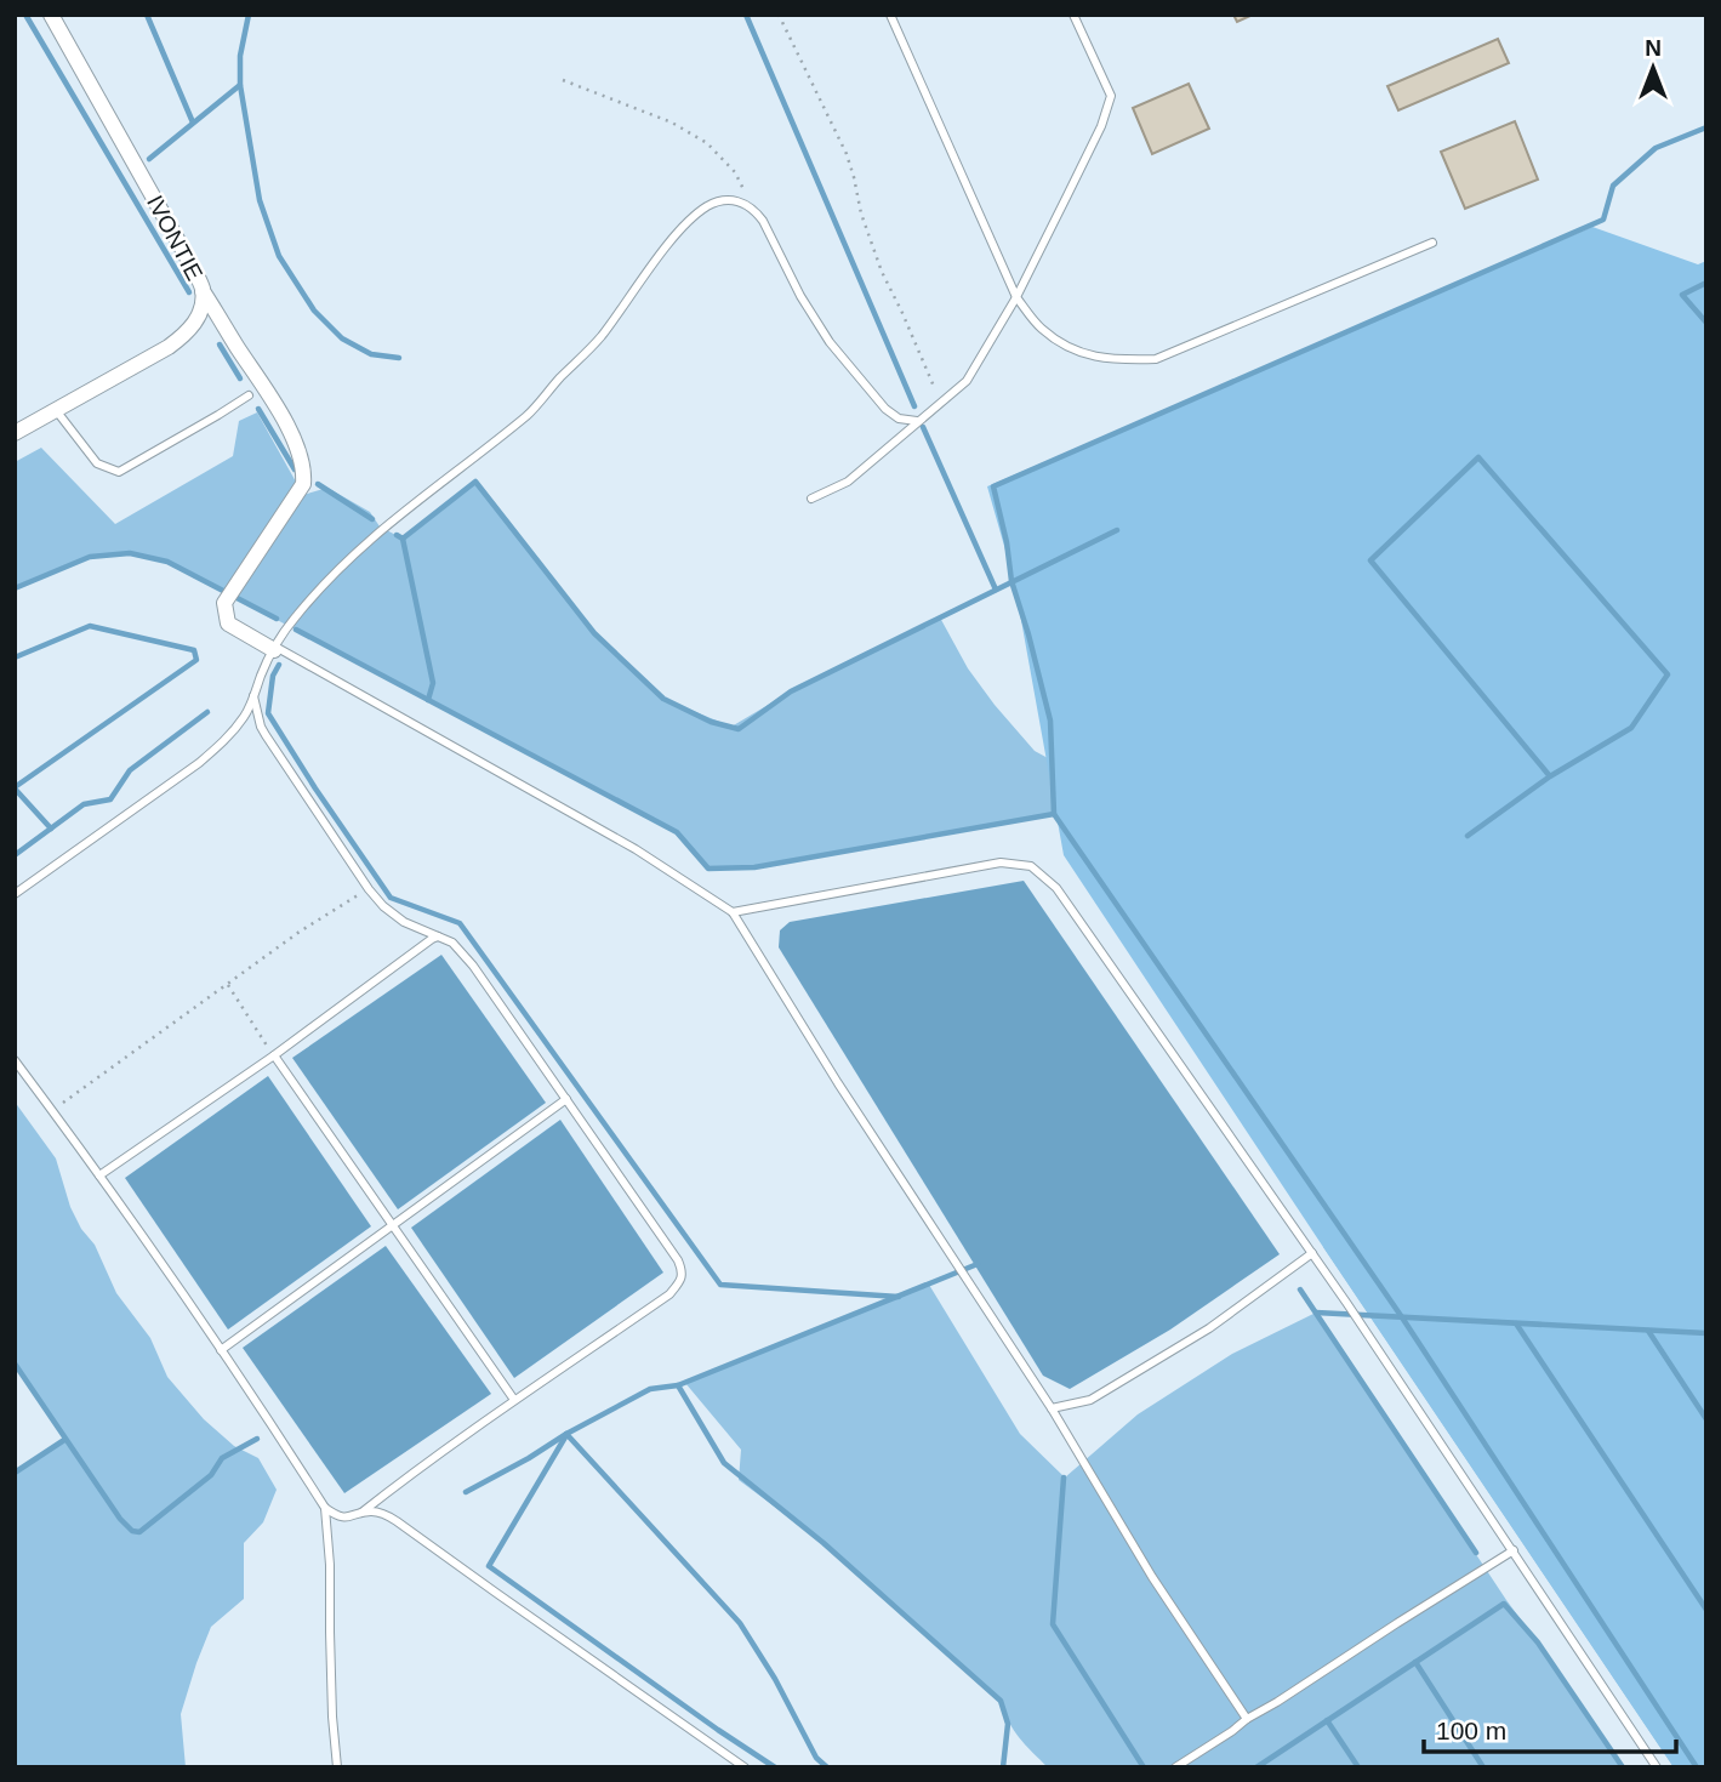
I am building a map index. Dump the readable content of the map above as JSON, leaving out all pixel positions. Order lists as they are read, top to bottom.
{
  "streets": {
    "street": ["IVONTIE"]
  },
  "scale_bar": "100 m",
  "north": "top"
}
